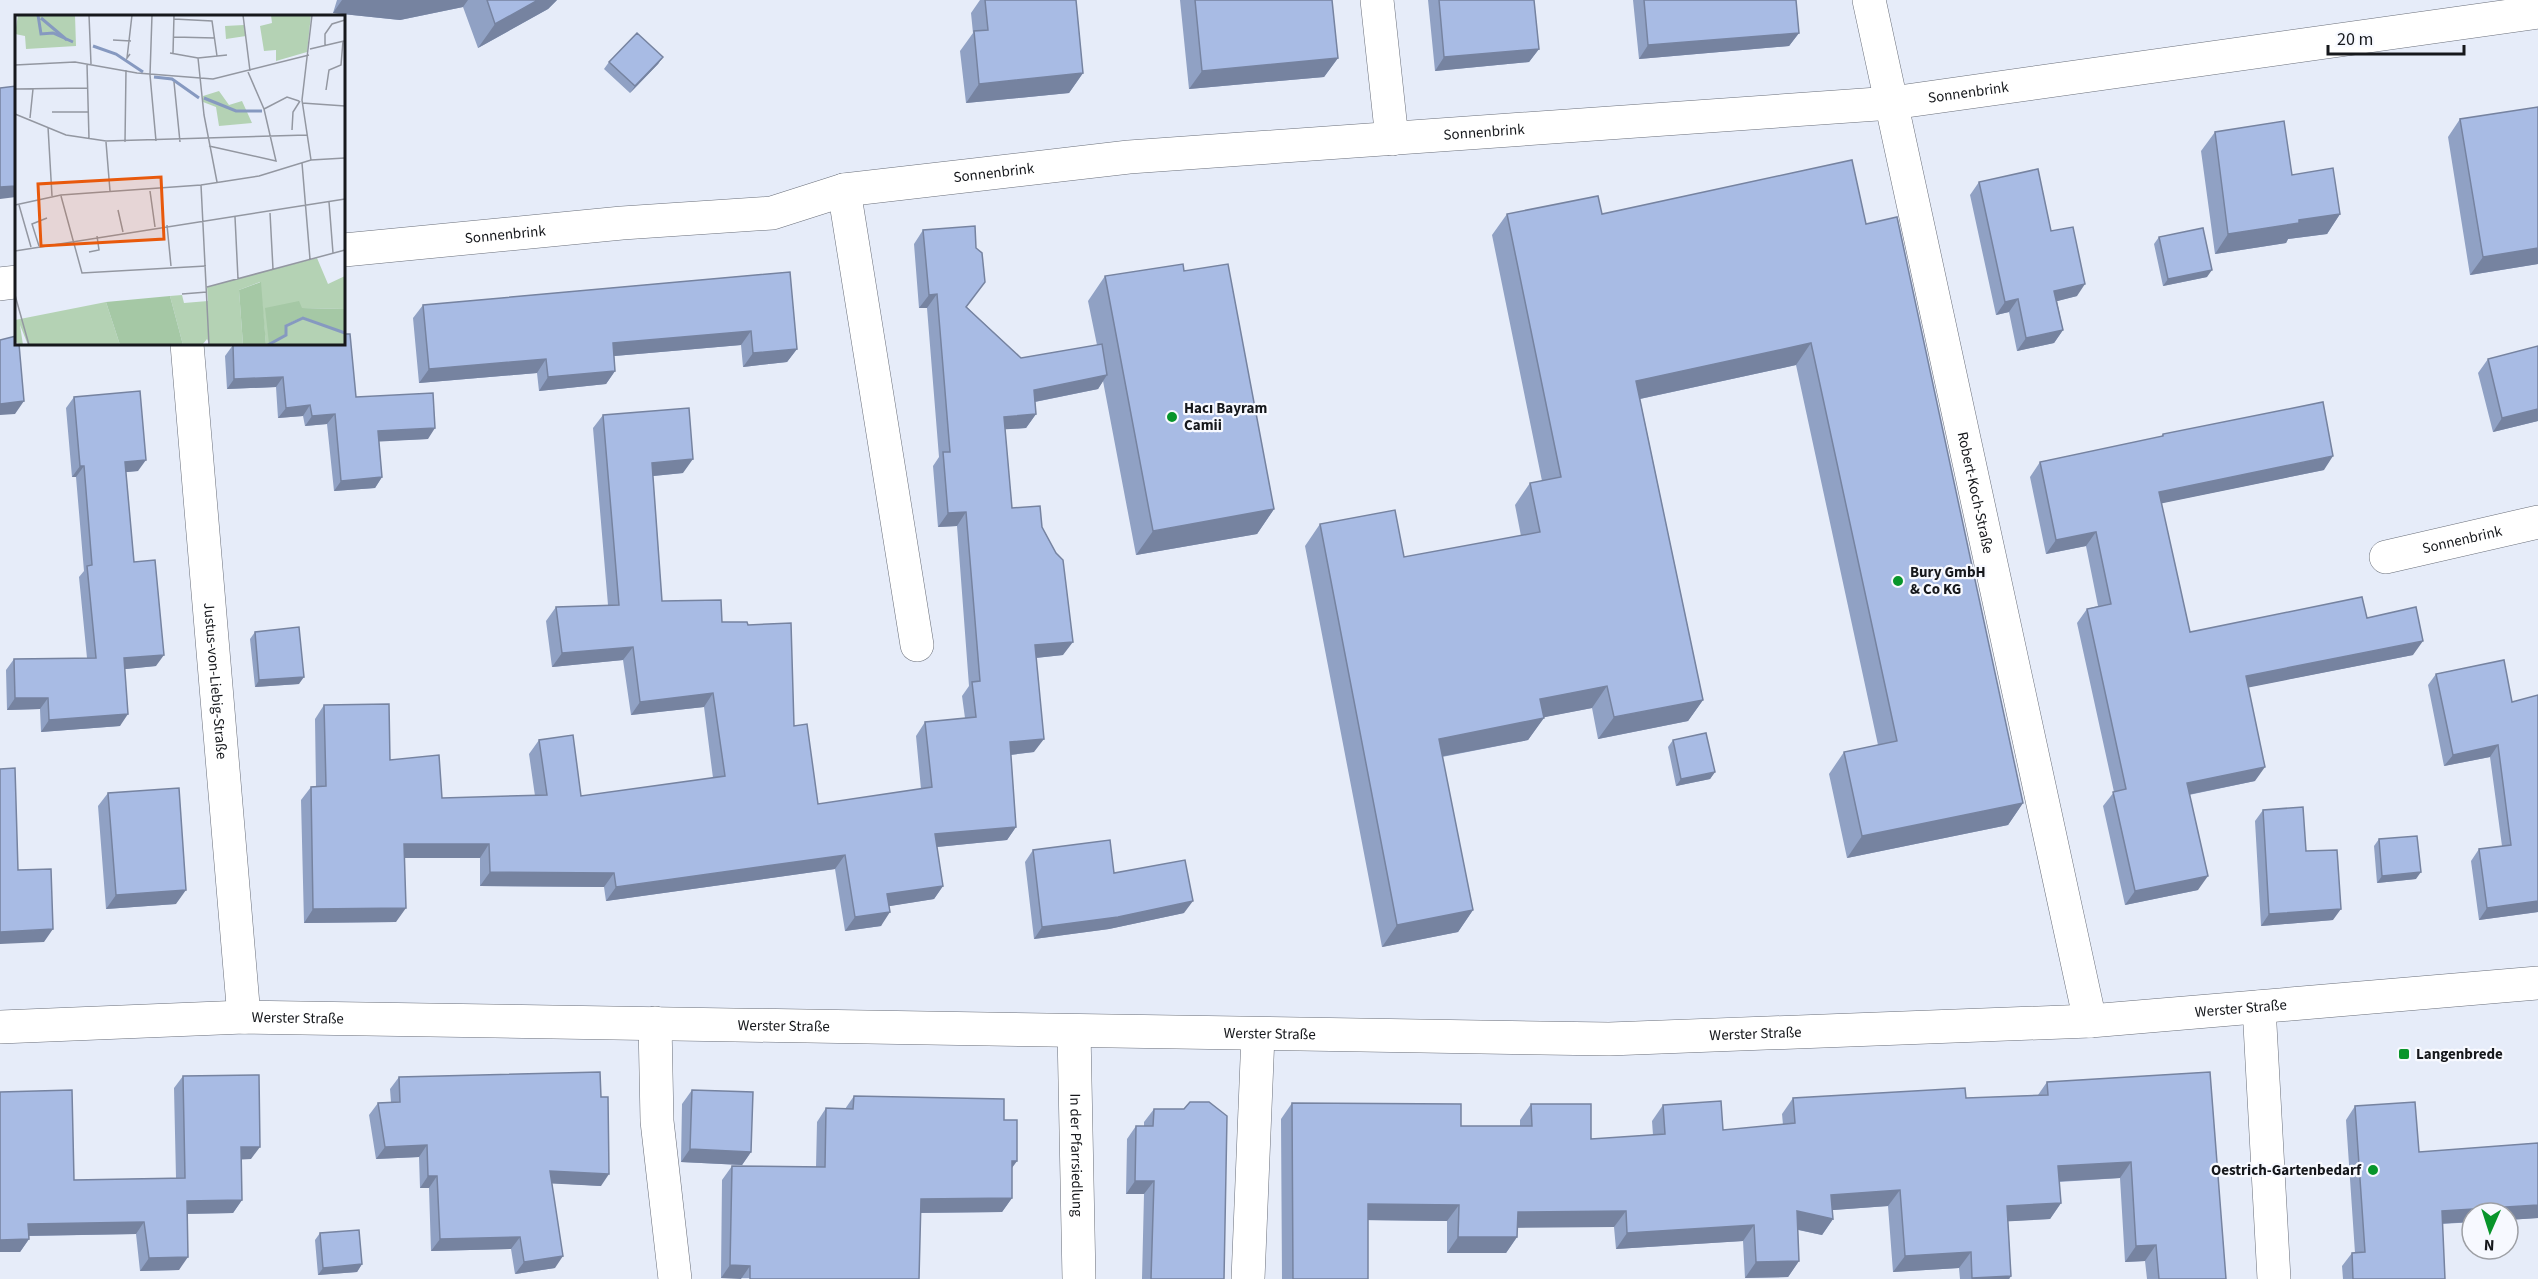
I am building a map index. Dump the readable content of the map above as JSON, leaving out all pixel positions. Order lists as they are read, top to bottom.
{
  "streets": {
    "street": [
      "Sonnenbrink",
      "Robert-Koch-Straße",
      "Justus-von-Liebig-Straße",
      "Werster Straße",
      "In der Pfarrsiedlung"
    ]
  },
  "crossings": [
    ["Sonnenbrink", "Robert-Koch-Straße"],
    ["Robert-Koch-Straße", "Werster Straße"],
    ["Justus-von-Liebig-Straße", "Werster Straße"],
    ["Werster Straße", "In der Pfarrsiedlung"]
  ],
  "places": {
    "other": ["Hacı Bayram Camii", "Bury GmbH & Co KG", "Oestrich-Gartenbedarf"],
    "transit": ["Langenbrede"]
  },
  "scale_bar": "20 m",
  "north": "bottom"
}
